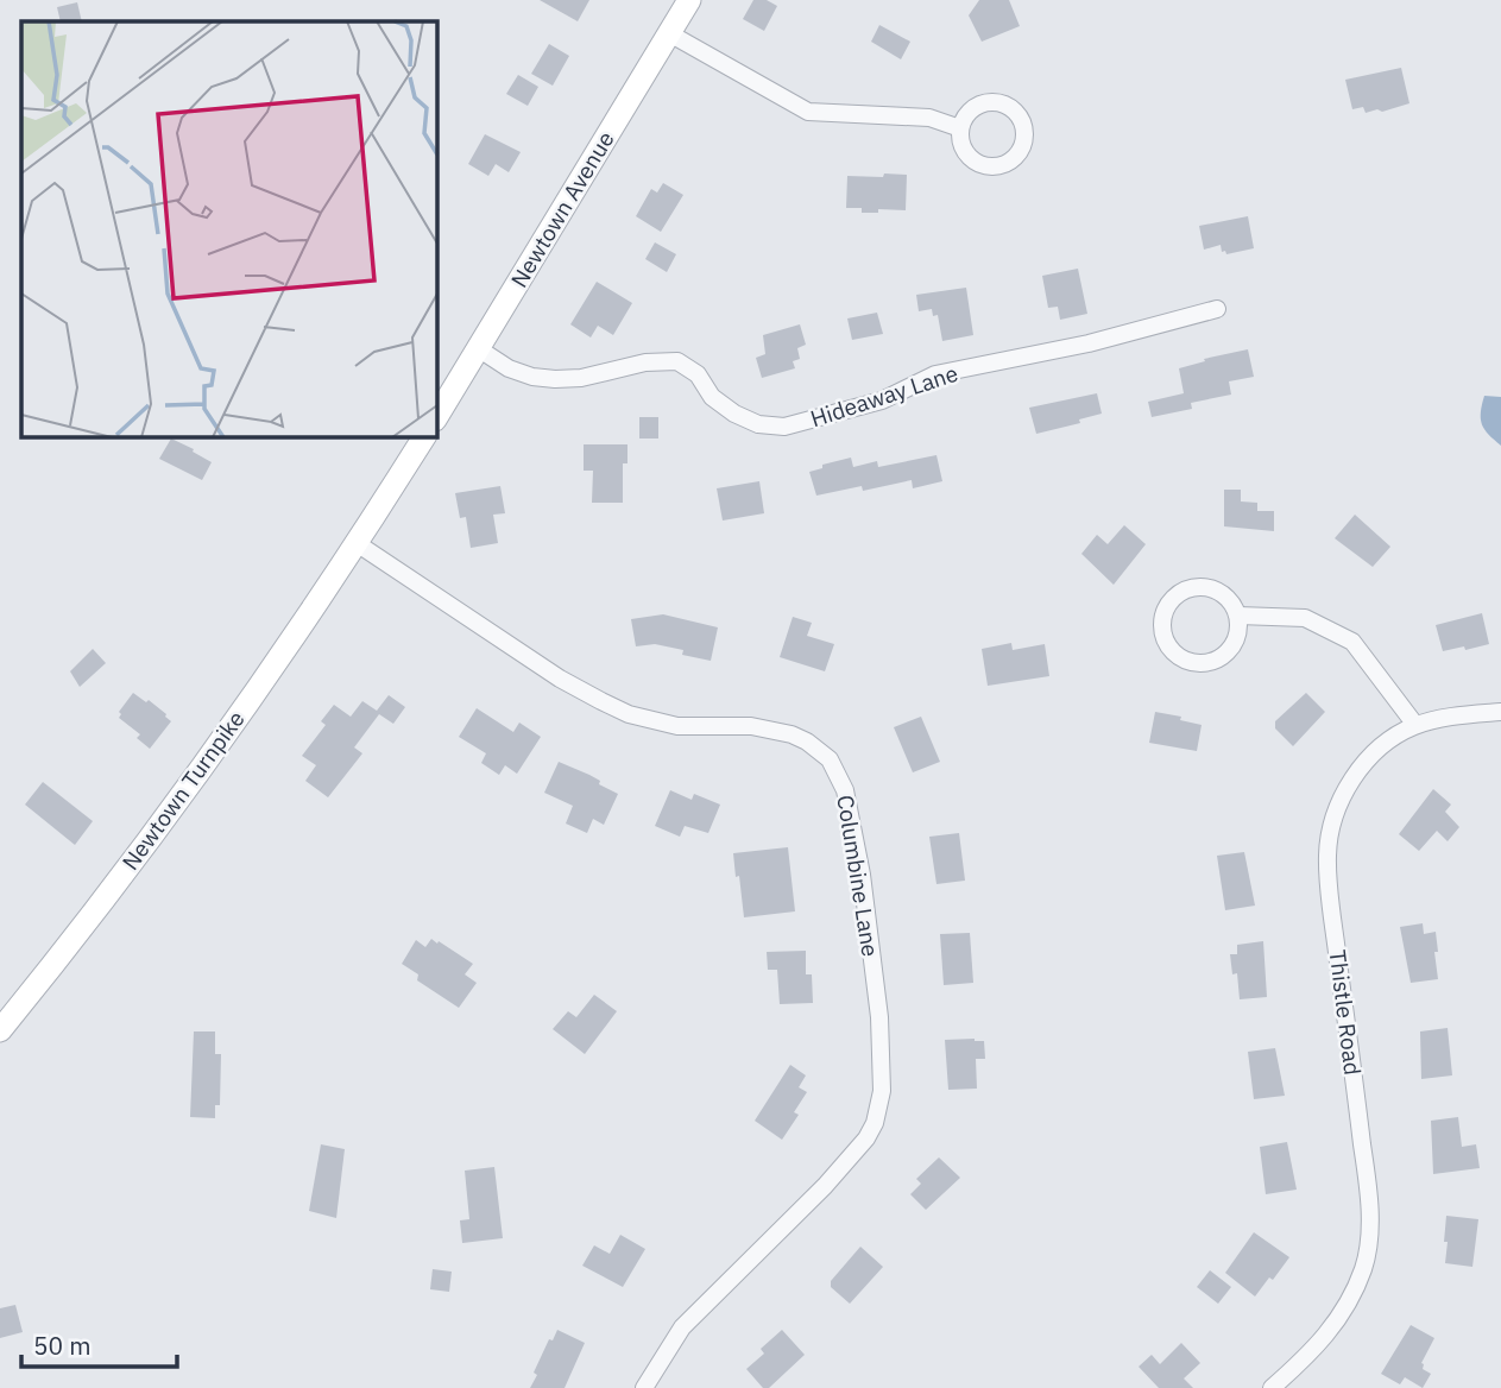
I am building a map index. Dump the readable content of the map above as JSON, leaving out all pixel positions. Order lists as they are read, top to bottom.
{
  "streets": {
    "street": [
      "Newtown Avenue",
      "Hideaway Lane",
      "Newtown Turnpike",
      "Columbine Lane",
      "Thistle Road"
    ]
  },
  "crossings": [
    ["Newtown Avenue", "Hideaway Lane"],
    ["Newtown Turnpike", "Columbine Lane"]
  ],
  "scale_bar": "50 m"
}
